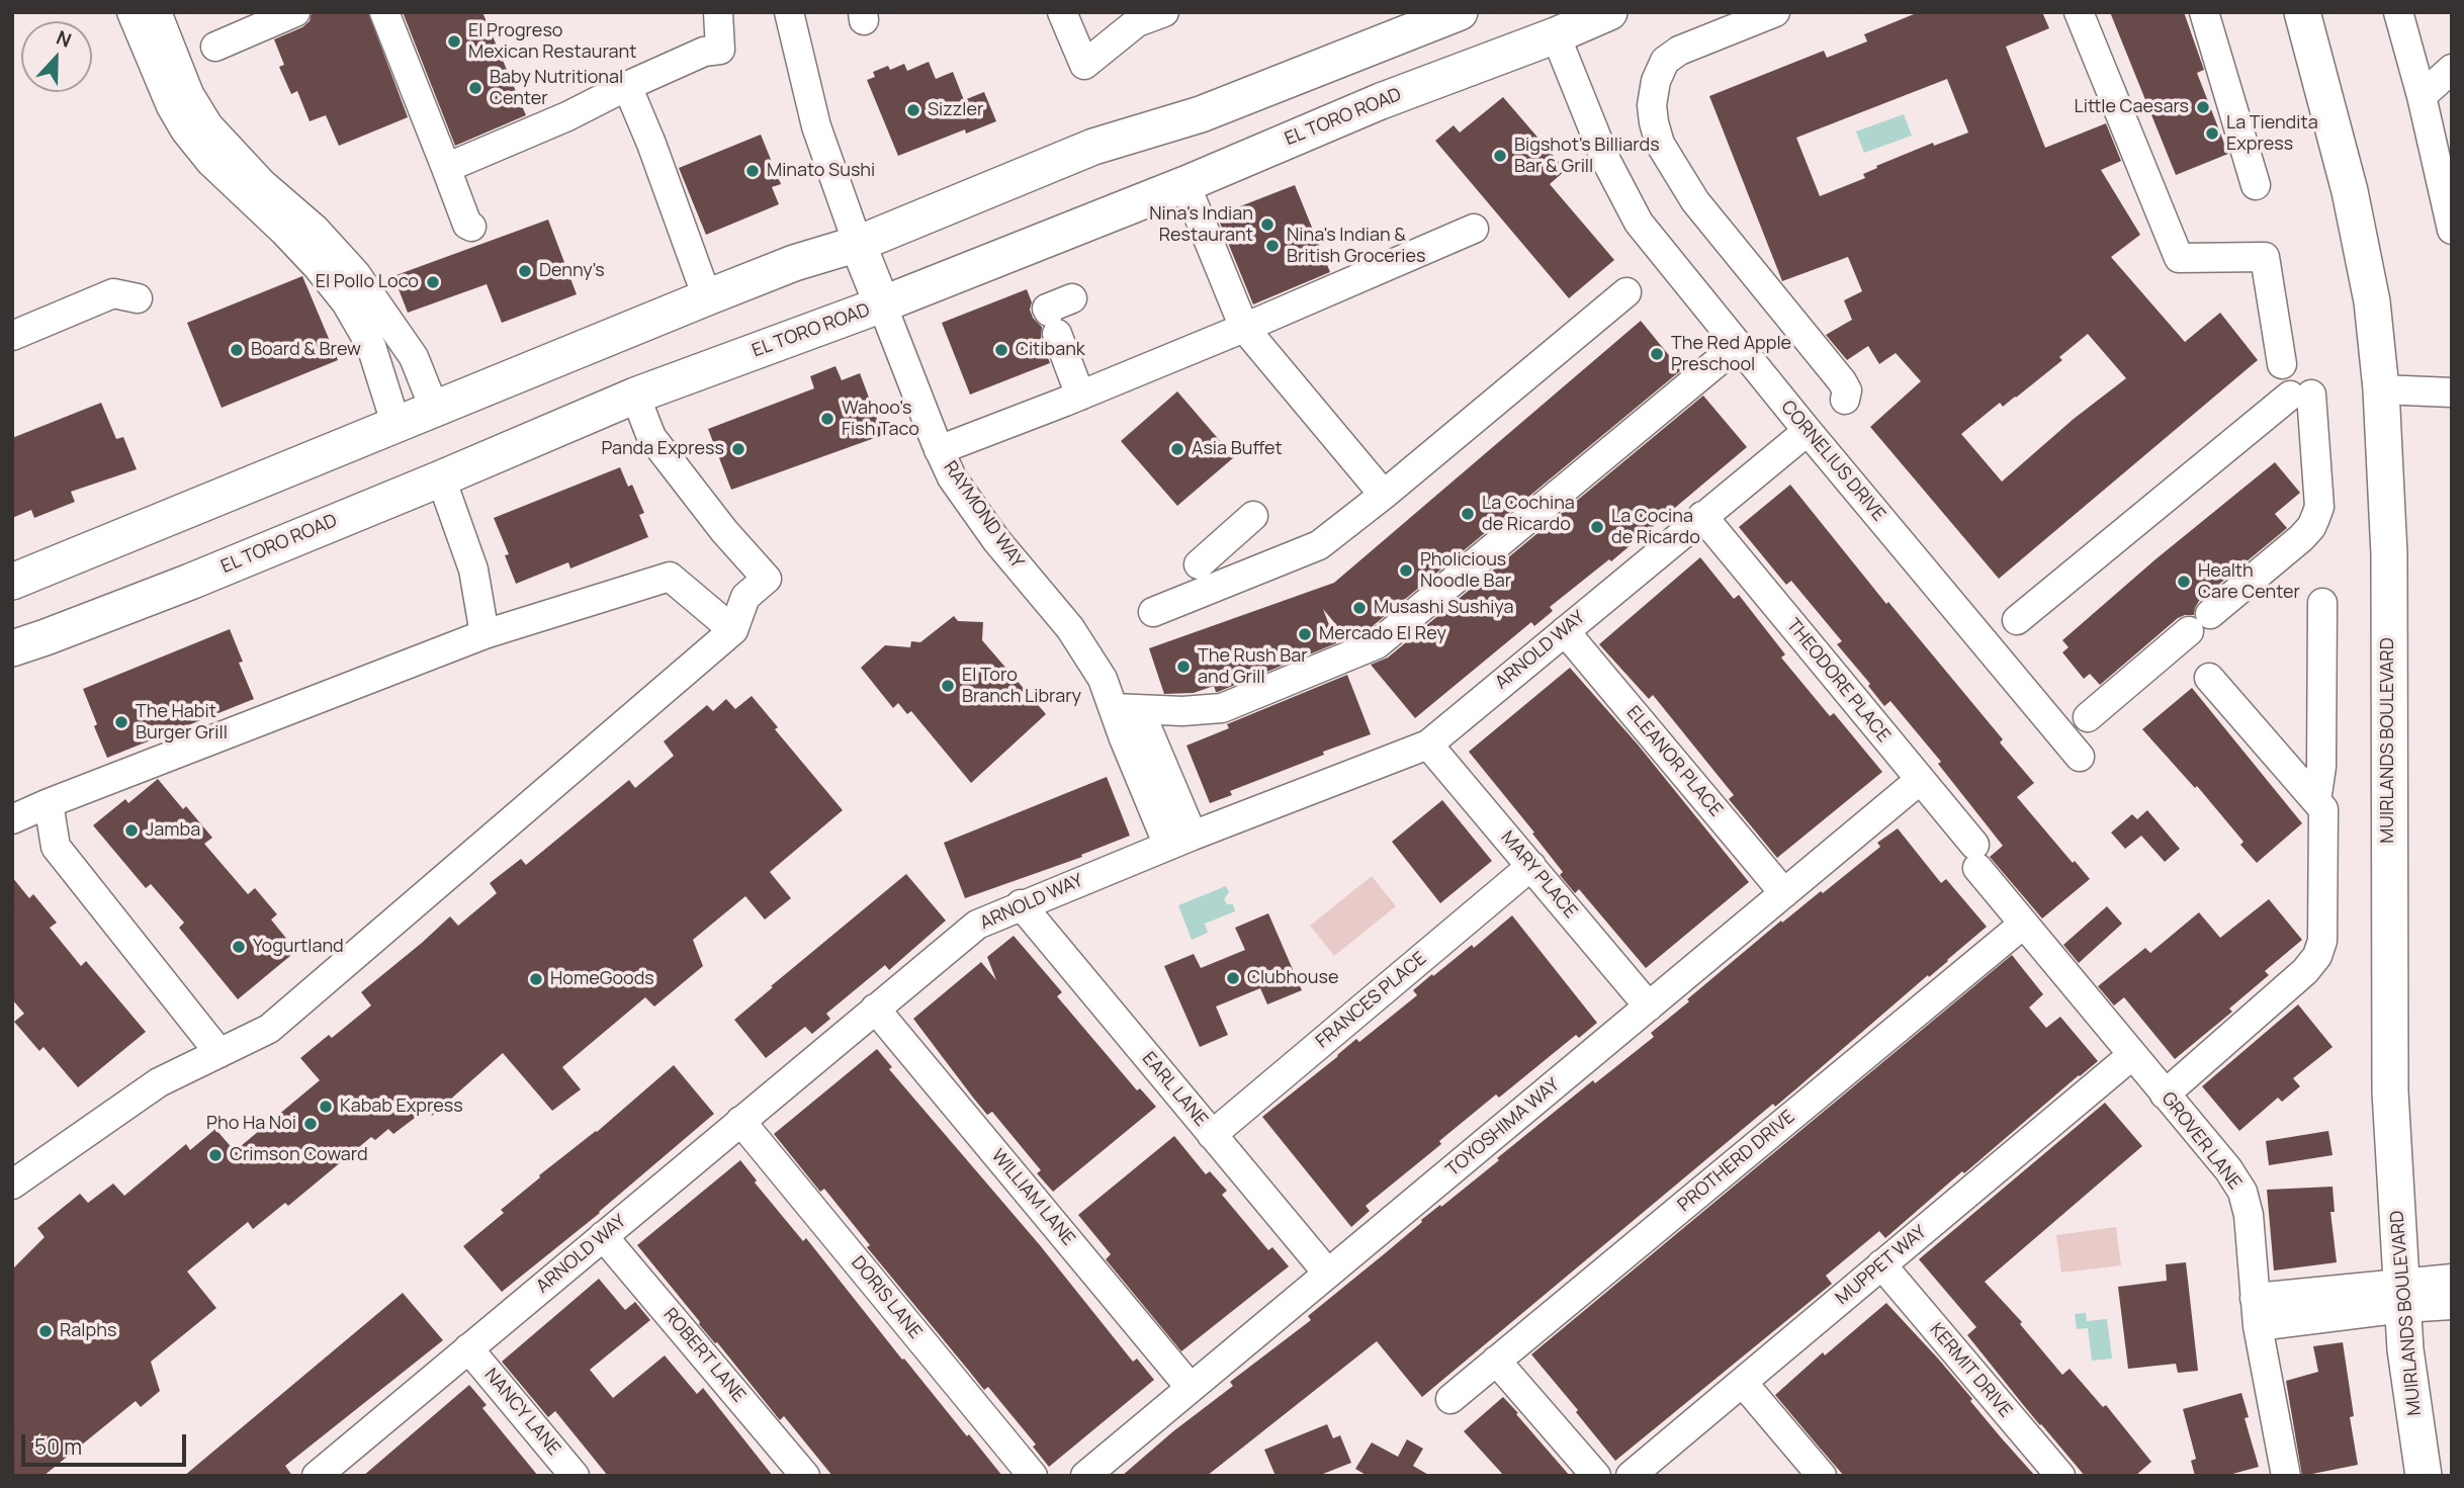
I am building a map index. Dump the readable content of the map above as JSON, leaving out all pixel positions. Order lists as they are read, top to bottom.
{
  "streets": {
    "main road": ["EL TORO ROAD", "MUIRLANDS BOULEVARD"],
    "street": [
      "CORNELIUS DRIVE",
      "RAYMOND WAY",
      "ARNOLD WAY",
      "THEODORE PLACE",
      "ELEANOR PLACE",
      "MARY PLACE",
      "FRANCES PLACE",
      "EARL LANE",
      "TOYOSHIMA WAY",
      "GROVER LANE",
      "PROTHERD DRIVE",
      "WILLIAM LANE",
      "MUPPET WAY",
      "DORIS LANE",
      "ROBERT LANE",
      "KERMIT DRIVE",
      "NANCY LANE"
    ]
  },
  "crossings": [
    ["EL TORO ROAD", "CORNELIUS DRIVE"],
    ["EL TORO ROAD", "RAYMOND WAY"],
    ["CORNELIUS DRIVE", "ARNOLD WAY"],
    ["ARNOLD WAY", "THEODORE PLACE"],
    ["ARNOLD WAY", "ELEANOR PLACE"],
    ["ARNOLD WAY", "MARY PLACE"],
    ["ARNOLD WAY", "EARL LANE"],
    ["ARNOLD WAY", "WILLIAM LANE"],
    ["ARNOLD WAY", "DORIS LANE"],
    ["ARNOLD WAY", "ROBERT LANE"],
    ["ARNOLD WAY", "NANCY LANE"],
    ["THEODORE PLACE", "TOYOSHIMA WAY"],
    ["THEODORE PLACE", "GROVER LANE"],
    ["ELEANOR PLACE", "TOYOSHIMA WAY"],
    ["MARY PLACE", "FRANCES PLACE"],
    ["MARY PLACE", "TOYOSHIMA WAY"],
    ["FRANCES PLACE", "EARL LANE"],
    ["EARL LANE", "TOYOSHIMA WAY"],
    ["TOYOSHIMA WAY", "WILLIAM LANE"],
    ["GROVER LANE", "PROTHERD DRIVE"],
    ["GROVER LANE", "MUPPET WAY"],
    ["MUPPET WAY", "KERMIT DRIVE"]
  ],
  "places": [
    "El Progreso Mexican Restaurant",
    "Baby Nutritional Center",
    "Little Caesars",
    "Sizzler",
    "La Tiendita Express",
    "Bigshot's Billiards Bar & Grill",
    "Minato Sushi",
    "Nina's Indian Restaurant",
    "Nina's Indian & British Groceries",
    "Denny's",
    "El Pollo Loco",
    "Board & Brew",
    "Citibank",
    "The Red Apple Preschool",
    "Wahoo's Fish Taco",
    "Panda Express",
    "Asia Buffet",
    "La Cochina de Ricardo",
    "La Cocina de Ricardo",
    "Pholicious Noodle Bar",
    "Health Care Center",
    "Musashi Sushiya",
    "Mercado El Rey",
    "The Rush Bar and Grill",
    "El Toro Branch Library",
    "The Habit Burger Grill",
    "Jamba",
    "Yogurtland",
    "Clubhouse",
    "HomeGoods",
    "Kabab Express",
    "Pho Ha Noi",
    "Crimson Coward",
    "Ralphs"
  ],
  "scale_bar": "50 m",
  "north": "top"
}
